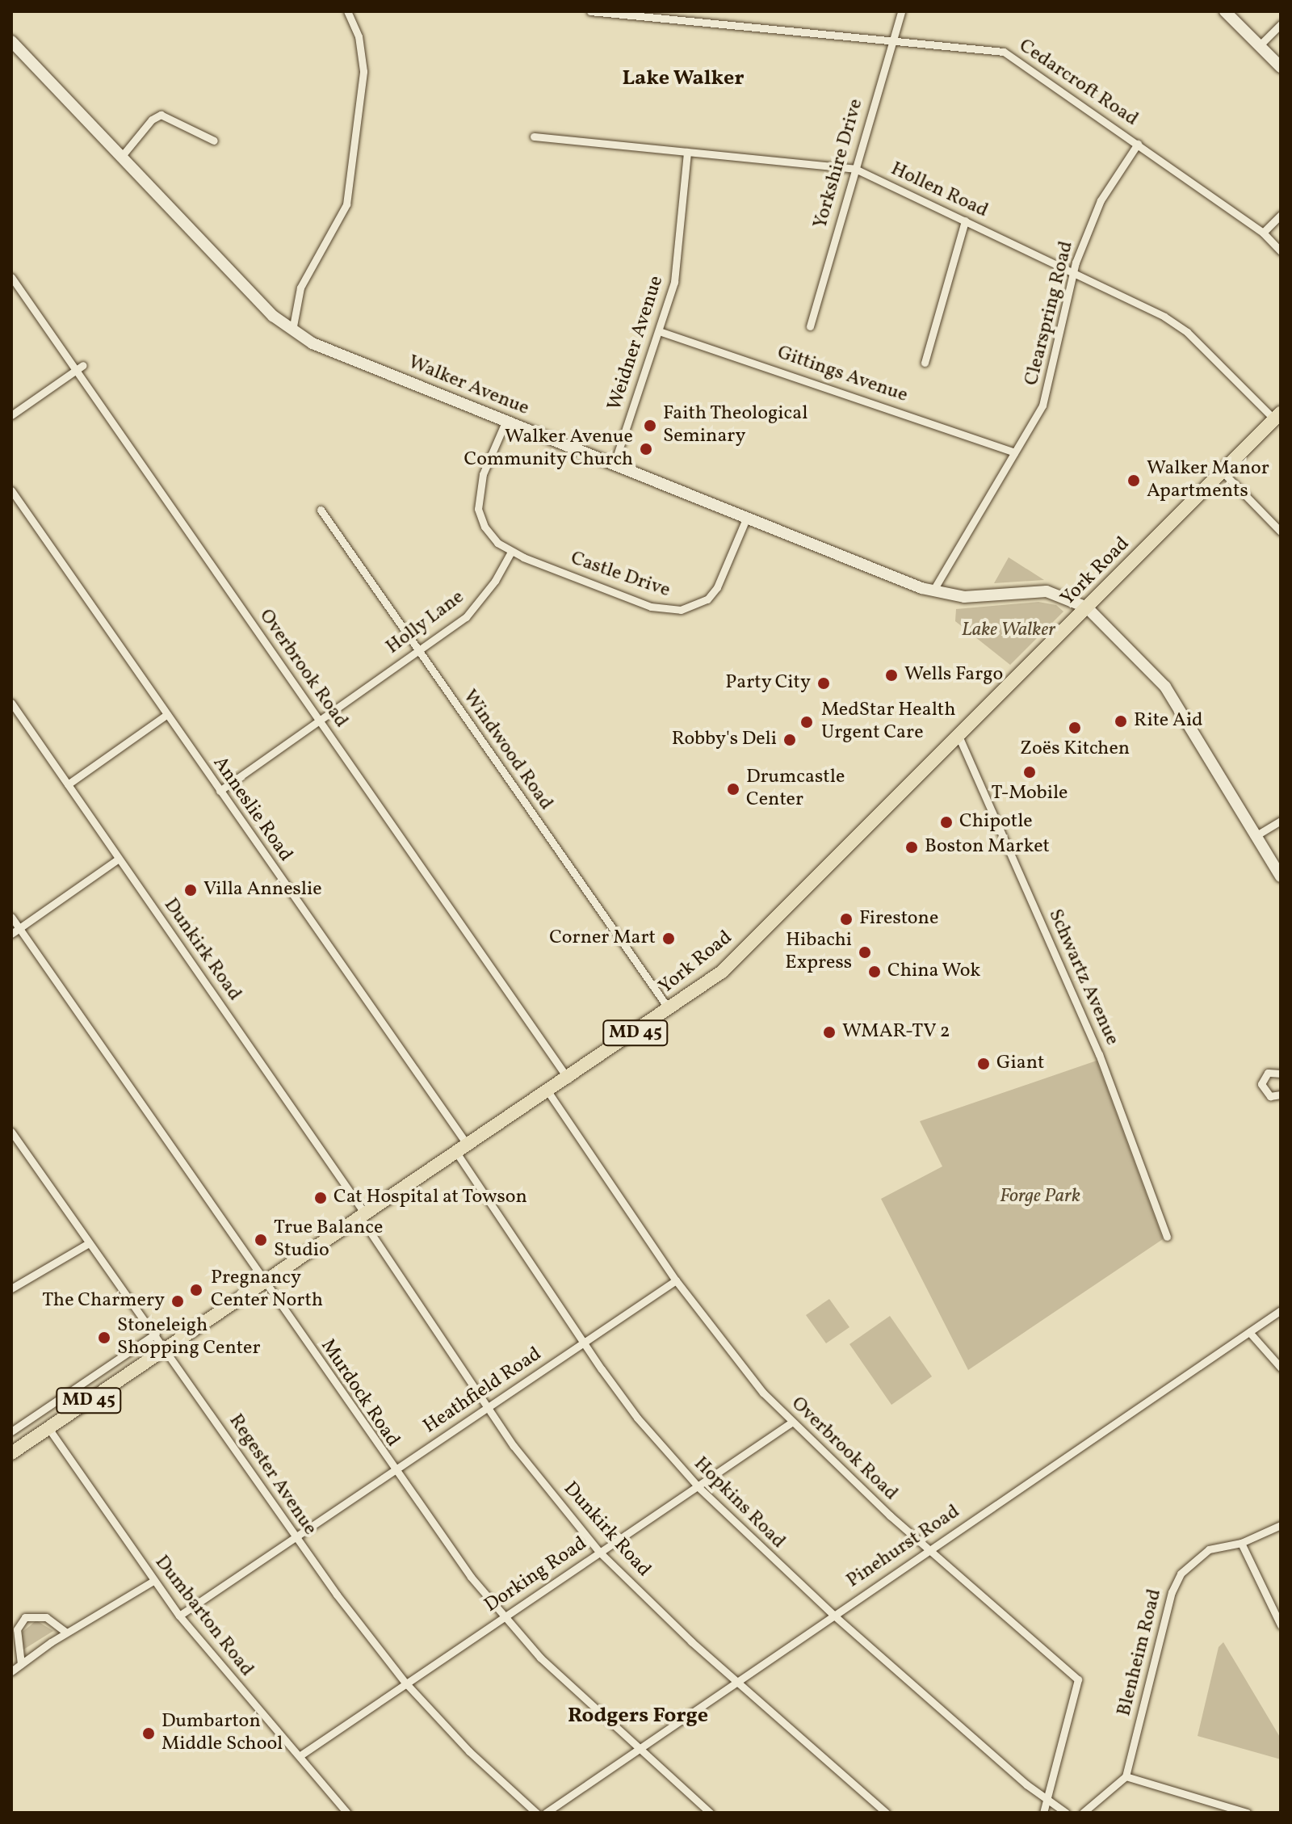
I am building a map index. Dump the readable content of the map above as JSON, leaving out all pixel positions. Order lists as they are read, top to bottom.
{
  "streets": {
    "main road": ["York Road", "MD 45"],
    "street": [
      "Cedarcroft Road",
      "Yorkshire Drive",
      "Hollen Road",
      "Clearspring Road",
      "Weidner Avenue",
      "Gittings Avenue",
      "Walker Avenue",
      "Castle Drive",
      "Holly Lane",
      "Overbrook Road",
      "Windwood Road",
      "Anneslie Road",
      "Dunkirk Road",
      "Schwartz Avenue",
      "Heathfield Road",
      "Murdock Road",
      "Regester Avenue",
      "Hopkins Road",
      "Pinehurst Road",
      "Dorking Road",
      "Dumbarton Road",
      "Blenheim Road"
    ]
  },
  "crossings": [
    ["Cedarcroft Road", "Yorkshire Drive"],
    ["Cedarcroft Road", "Clearspring Road"],
    ["Yorkshire Drive", "Hollen Road"],
    ["Hollen Road", "Clearspring Road"],
    ["Hollen Road", "Weidner Avenue"],
    ["Hollen Road", "York Road"],
    ["Clearspring Road", "Gittings Avenue"],
    ["Clearspring Road", "Walker Avenue"],
    ["Weidner Avenue", "Gittings Avenue"],
    ["Weidner Avenue", "Walker Avenue"],
    ["Walker Avenue", "York Road"],
    ["Walker Avenue", "Castle Drive"],
    ["York Road", "Overbrook Road"],
    ["York Road", "Windwood Road"],
    ["York Road", "Anneslie Road"],
    ["York Road", "Dunkirk Road"],
    ["York Road", "Schwartz Avenue"],
    ["York Road", "Murdock Road"],
    ["York Road", "Regester Avenue"],
    ["York Road", "Hopkins Road"],
    ["York Road", "Dumbarton Road"],
    ["Castle Drive", "Holly Lane"],
    ["Holly Lane", "Overbrook Road"],
    ["Holly Lane", "Windwood Road"],
    ["Holly Lane", "Anneslie Road"],
    ["Overbrook Road", "Heathfield Road"],
    ["Overbrook Road", "Hopkins Road"],
    ["Overbrook Road", "Pinehurst Road"],
    ["Overbrook Road", "Dorking Road"],
    ["Anneslie Road", "Hopkins Road"],
    ["Dunkirk Road", "Heathfield Road"],
    ["Dunkirk Road", "Pinehurst Road"],
    ["Dunkirk Road", "Dorking Road"],
    ["Heathfield Road", "Murdock Road"],
    ["Heathfield Road", "Regester Avenue"],
    ["Heathfield Road", "Hopkins Road"],
    ["Heathfield Road", "Dumbarton Road"],
    ["Murdock Road", "Pinehurst Road"],
    ["Murdock Road", "Dorking Road"],
    ["Regester Avenue", "Dorking Road"],
    ["Hopkins Road", "Pinehurst Road"],
    ["Hopkins Road", "Dorking Road"],
    ["Dorking Road", "Dumbarton Road"]
  ],
  "districts": ["Lake Walker", "Rodgers Forge"],
  "parks": ["Lake Walker", "Forge Park"],
  "places": [
    "Faith Theological Seminary",
    "Walker Avenue Community Church",
    "Walker Manor Apartments",
    "Wells Fargo",
    "Party City",
    "Rite Aid",
    "MedStar Health Urgent Care",
    "Zoës Kitchen",
    "Robby's Deli",
    "T-Mobile",
    "Drumcastle Center",
    "Chipotle",
    "Boston Market",
    "Villa Anneslie",
    "Firestone",
    "Corner Mart",
    "Hibachi Express",
    "China Wok",
    "WMAR-TV 2",
    "Giant",
    "Cat Hospital at Towson",
    "True Balance Studio",
    "Pregnancy Center North",
    "The Charmery",
    "Stoneleigh Shopping Center",
    "Dumbarton Middle School"
  ]
}
